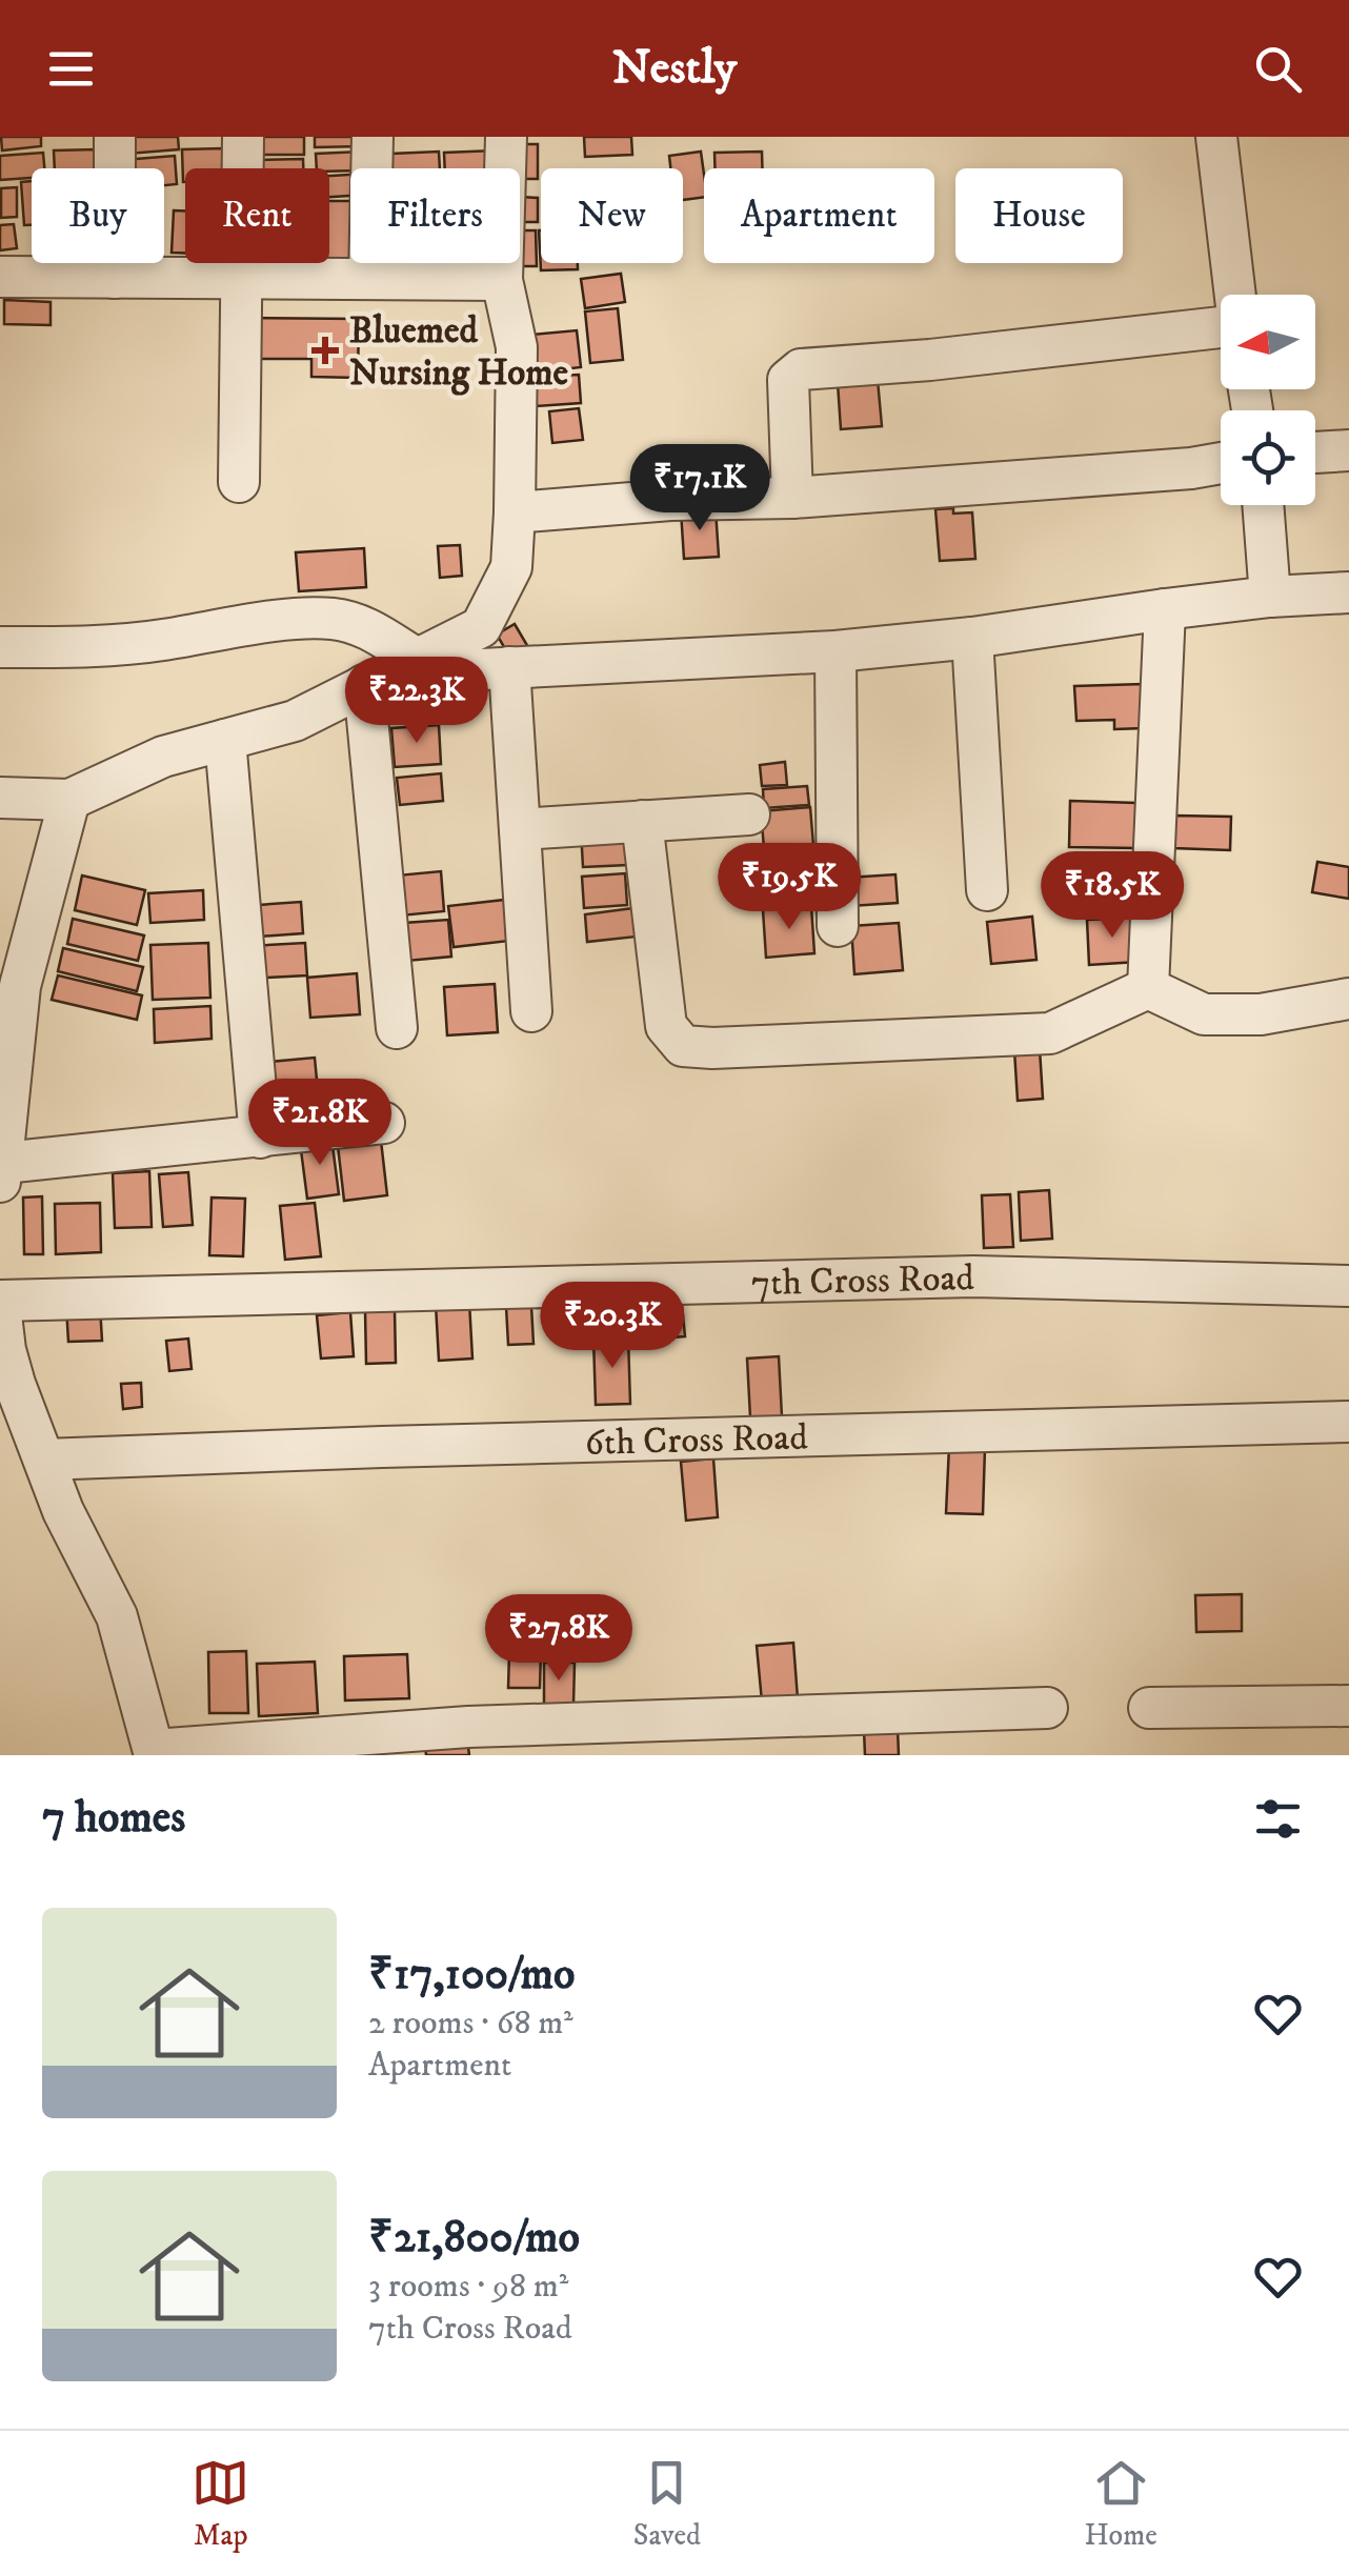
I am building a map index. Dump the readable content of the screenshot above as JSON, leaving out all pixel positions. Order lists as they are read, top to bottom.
{
  "streets": {
    "street": ["7th Cross Road", "6th Cross Road"]
  },
  "places": {
    "health": ["Bluemed Nursing Home"]
  },
  "north": "left",
  "page": {
    "header": "Nestly",
    "chip": [
      "Buy",
      "Rent",
      "Filters",
      "New",
      "Apartment",
      "House"
    ],
    "price": [
      "₹17.1K",
      "₹22.3K",
      "₹19.5K",
      "₹18.5K",
      "₹21.8K",
      "₹20.3K",
      "₹27.8K"
    ],
    "heading": "7 homes",
    "list": [
      {
        "name": "₹17,100/mo",
        "note": "2 rooms · 68 m² · Apartment"
      },
      {
        "name": "₹21,800/mo",
        "note": "3 rooms · 98 m² · 7th Cross Road"
      }
    ],
    "tabs": ["Map", "Saved", "Home"]
  }
}
